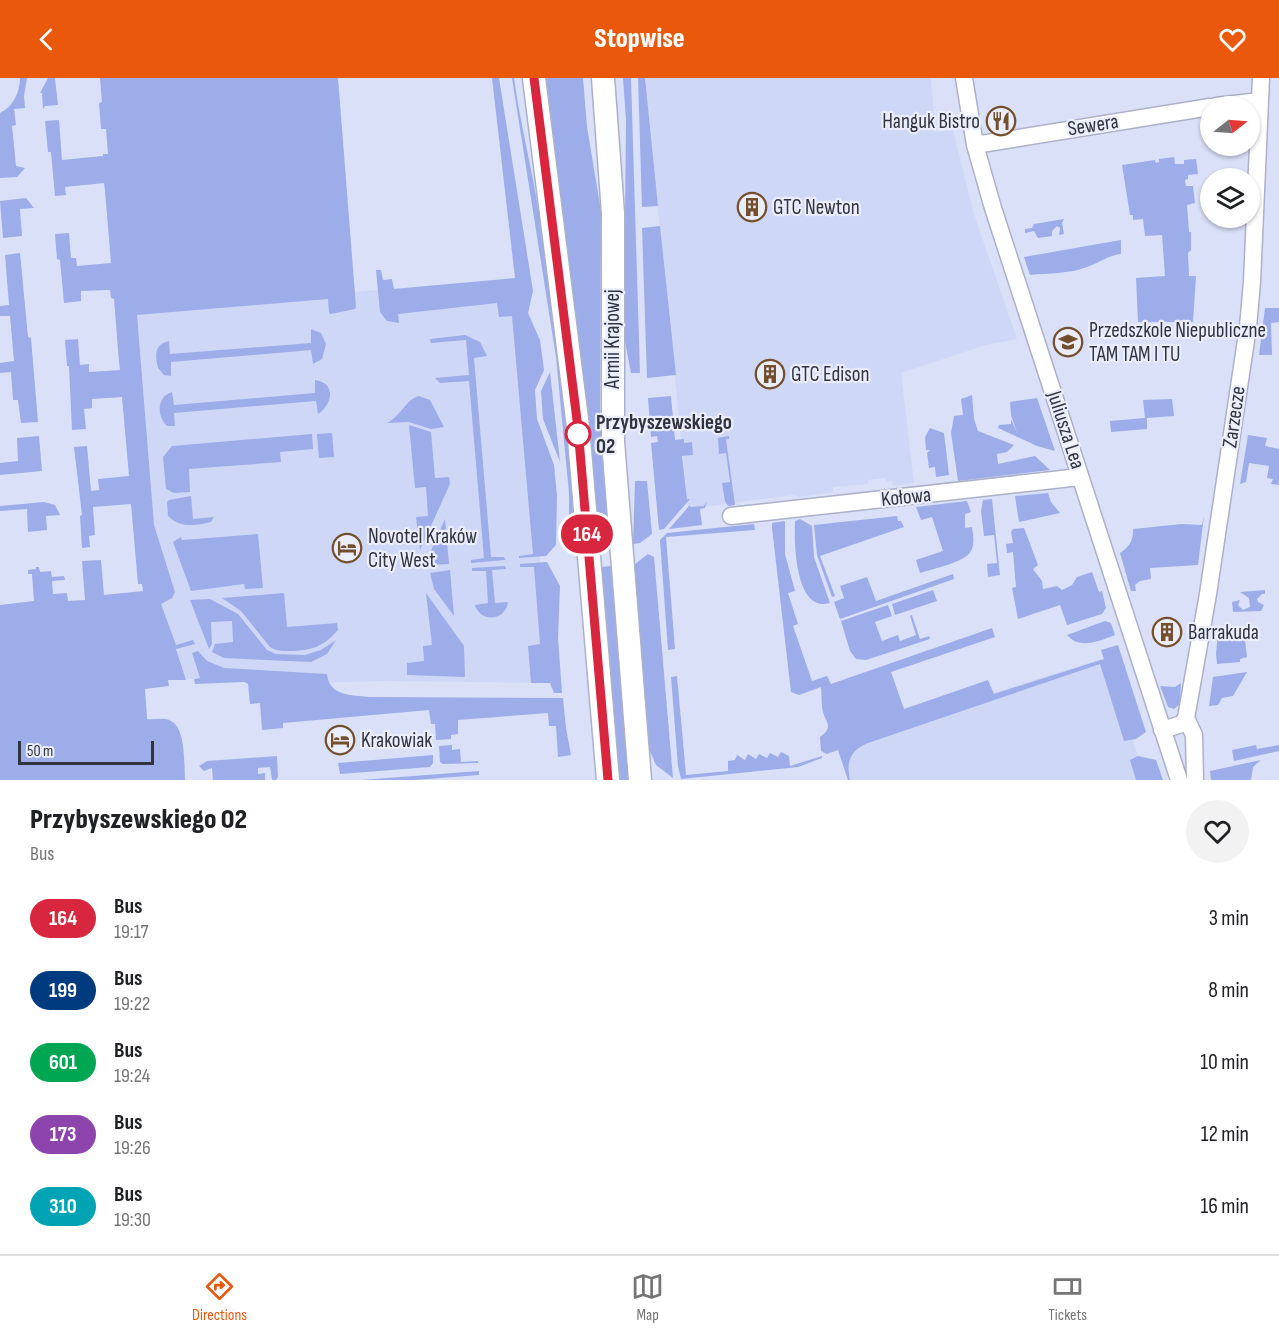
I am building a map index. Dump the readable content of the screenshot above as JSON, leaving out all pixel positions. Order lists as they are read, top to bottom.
{
  "streets": {
    "main road": ["Armii Krajowej"],
    "street": [
      "Sewera",
      "Zarzecze",
      "Juliusza Lea",
      "Kołowa"
    ]
  },
  "crossings": [
    ["Sewera", "Juliusza Lea"],
    ["Juliusza Lea", "Kołowa"]
  ],
  "places": {
    "restaurant": ["Hanguk Bistro"],
    "building": ["GTC Newton", "GTC Edison", "Barrakuda"],
    "school or university": ["Przedszkole Niepubliczne TAM TAM I TU"],
    "other": ["Przybyszewskiego 02"],
    "hotel": ["Novotel Kraków City West", "Krakowiak"]
  },
  "lines": ["bus line 164"],
  "scale_bar": "50 m",
  "north": "right",
  "page": {
    "header": "Stopwise",
    "on_map": "164",
    "scale": "50 m",
    "heading": ["Przybyszewskiego 02", "Bus"],
    "list": [
      {
        "mark": "164",
        "name": "Bus",
        "note": "19:17",
        "value": "3 min"
      },
      {
        "mark": "199",
        "name": "Bus",
        "note": "19:22",
        "value": "8 min"
      },
      {
        "mark": "601",
        "name": "Bus",
        "note": "19:24",
        "value": "10 min"
      },
      {
        "mark": "173",
        "name": "Bus",
        "note": "19:26",
        "value": "12 min"
      },
      {
        "mark": "310",
        "name": "Bus",
        "note": "19:30",
        "value": "16 min"
      }
    ],
    "tabs": ["Directions", "Map", "Tickets"]
  }
}
